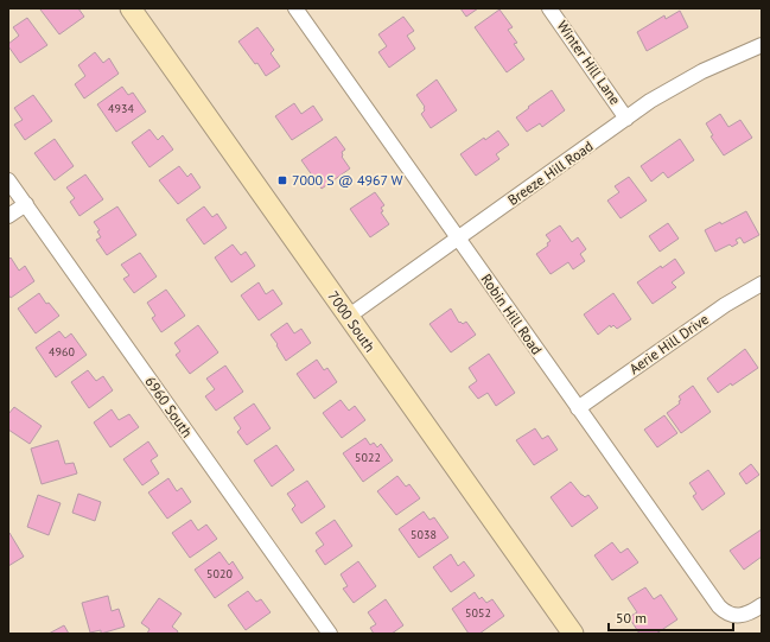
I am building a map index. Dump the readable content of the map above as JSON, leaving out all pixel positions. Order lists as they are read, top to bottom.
{
  "streets": {
    "street": [
      "Winter Hill Lane",
      "Breeze Hill Road",
      "Robin Hill Road",
      "7000 South",
      "Aerie Hill Drive",
      "6960 South"
    ]
  },
  "crossings": [
    ["Winter Hill Lane", "Breeze Hill Road"],
    ["Breeze Hill Road", "Robin Hill Road"],
    ["Breeze Hill Road", "7000 South"],
    ["Robin Hill Road", "Aerie Hill Drive"]
  ],
  "places": {
    "transit": ["7000 S @ 4967 W"]
  },
  "house_numbers": [
    "4934",
    "4960",
    "5022",
    "5038",
    "5020",
    "5052"
  ],
  "scale_bar": "50 m"
}
